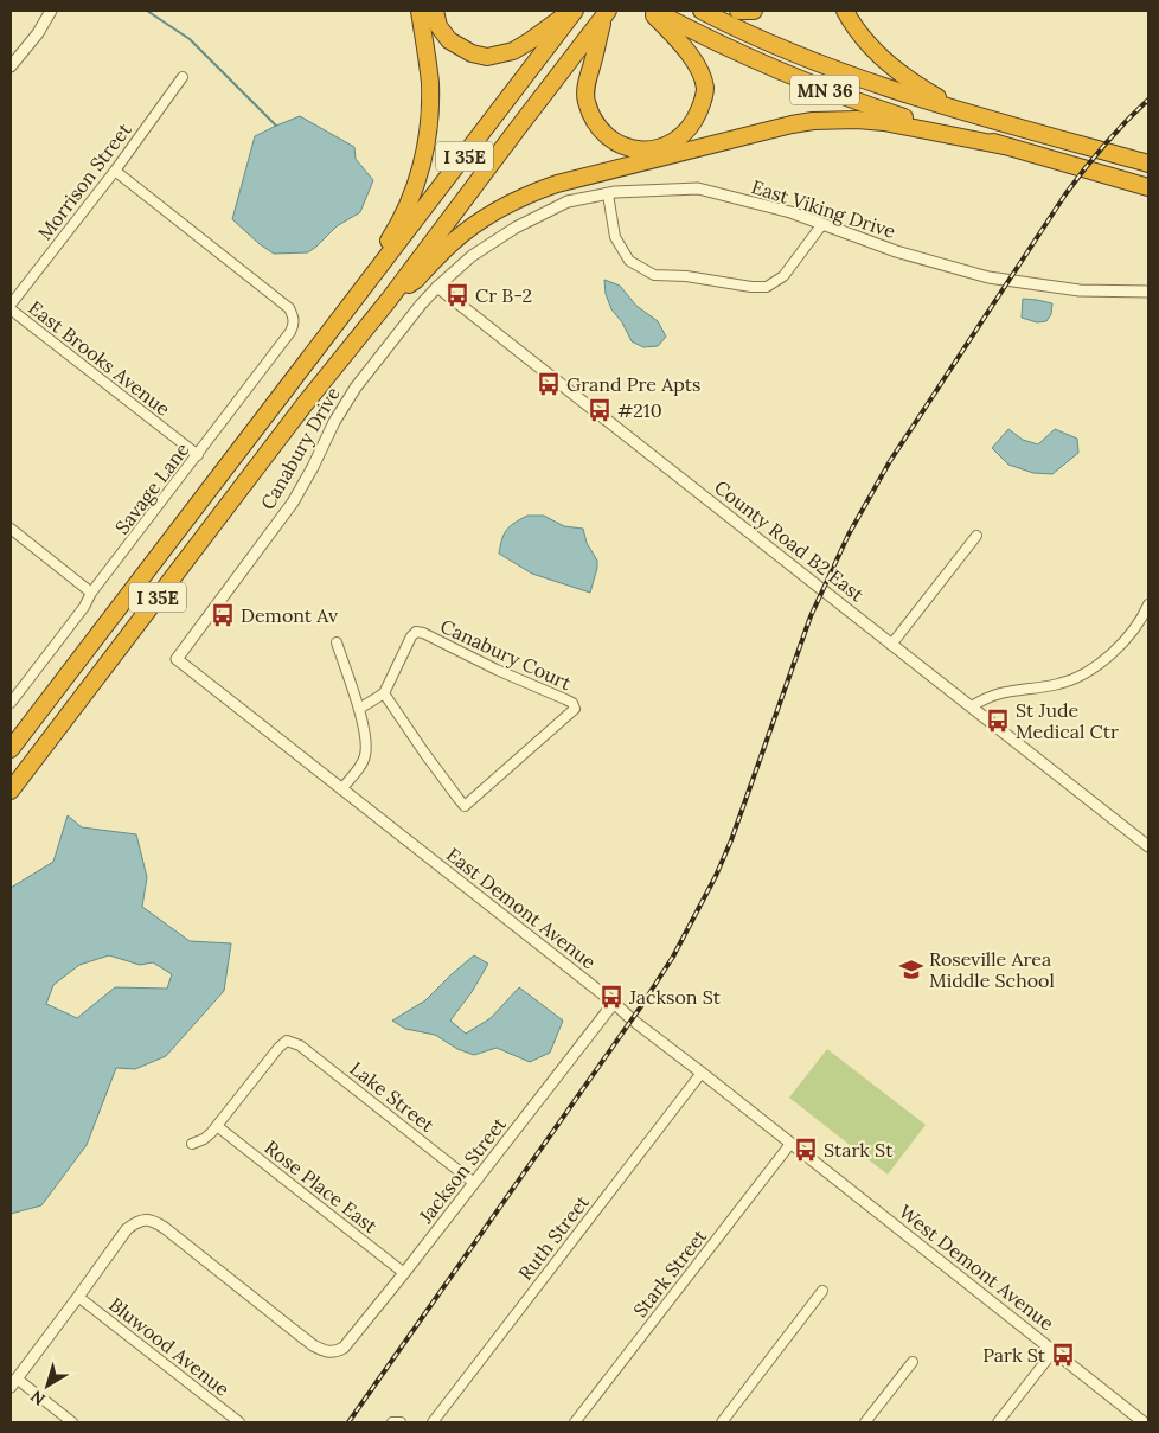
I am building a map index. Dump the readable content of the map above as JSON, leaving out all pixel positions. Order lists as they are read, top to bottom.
{
  "streets": {
    "highway": ["MN 36", "I 35E"],
    "street": [
      "Morrison Street",
      "East Viking Drive",
      "East Brooks Avenue",
      "Canabury Drive",
      "Savage Lane",
      "County Road B2 East",
      "Canabury Court",
      "East Demont Avenue",
      "Lake Street",
      "Jackson Street",
      "Rose Place East",
      "Ruth Street",
      "West Demont Avenue",
      "Stark Street",
      "Bluwood Avenue"
    ]
  },
  "crossings": [
    ["Morrison Street", "East Brooks Avenue"],
    ["Morrison Street", "Savage Lane"],
    ["East Viking Drive", "Canabury Drive"],
    ["East Viking Drive", "County Road B2 East"],
    ["East Brooks Avenue", "Savage Lane"],
    ["Canabury Drive", "County Road B2 East"],
    ["Canabury Drive", "East Demont Avenue"],
    ["East Demont Avenue", "Jackson Street"],
    ["East Demont Avenue", "Ruth Street"],
    ["East Demont Avenue", "West Demont Avenue"],
    ["East Demont Avenue", "Stark Street"],
    ["Lake Street", "Jackson Street"],
    ["Lake Street", "Rose Place East"],
    ["Jackson Street", "Rose Place East"],
    ["Jackson Street", "Bluwood Avenue"]
  ],
  "places": {
    "bus stop": [
      "Cr B-2",
      "Grand Pre Apts",
      "#210",
      "Demont Av",
      "St Jude Medical Ctr",
      "Jackson St",
      "Stark St",
      "Park St"
    ],
    "school or university": ["Roseville Area Middle School"]
  },
  "north": "bottom left"
}
